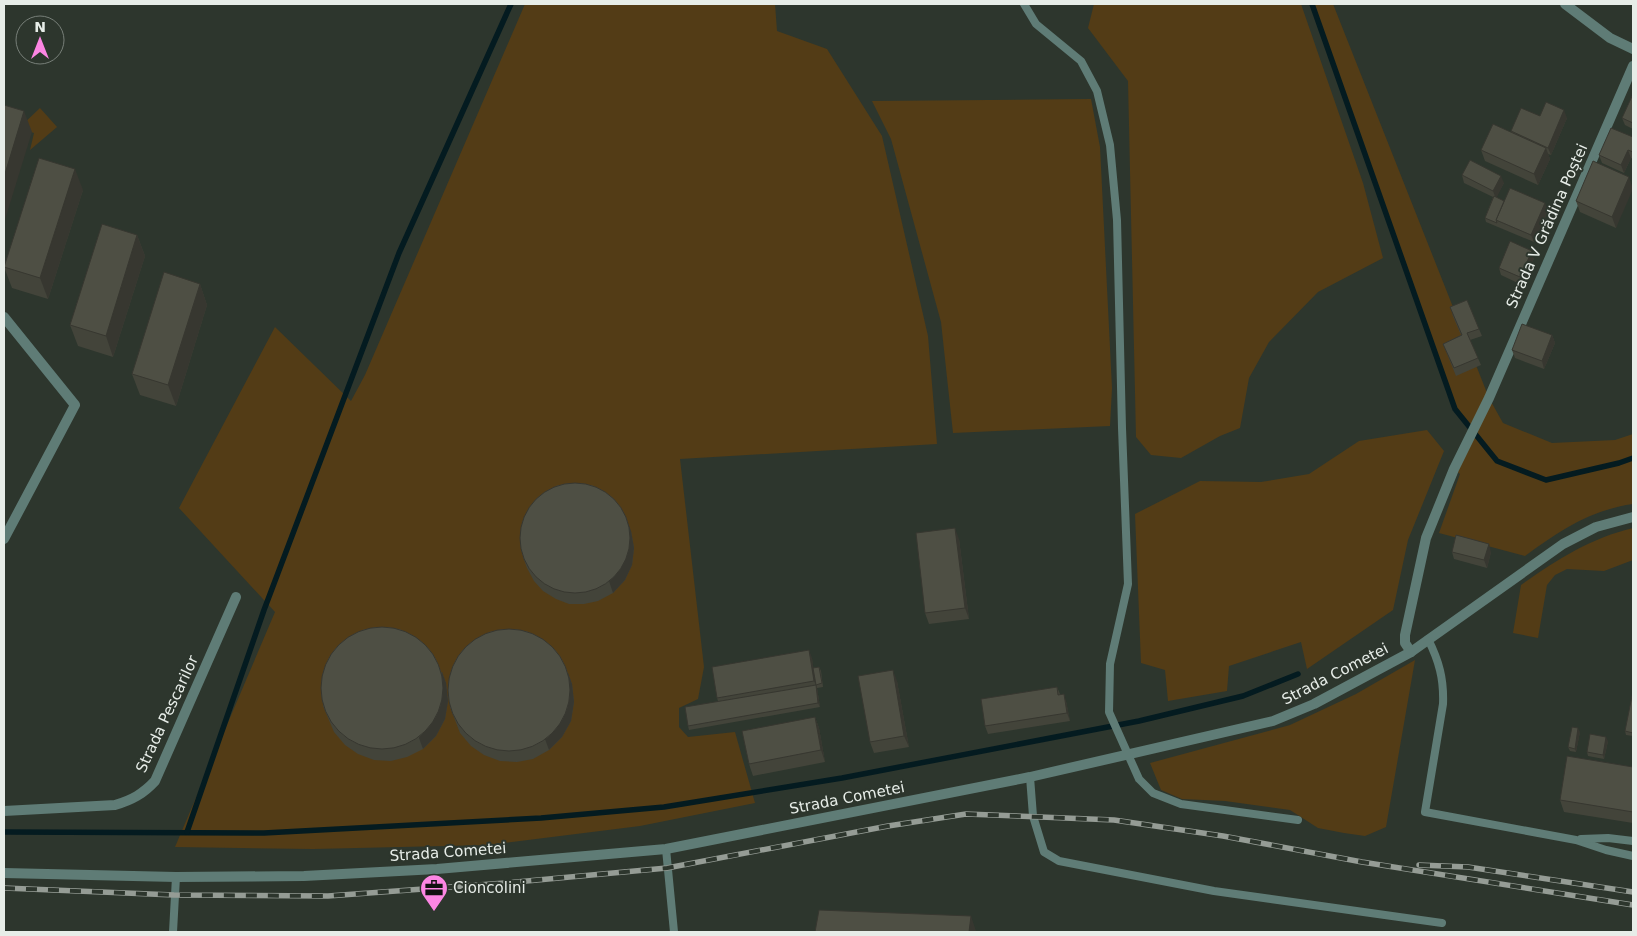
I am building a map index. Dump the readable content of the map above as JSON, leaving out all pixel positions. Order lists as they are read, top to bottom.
{
  "streets": {
    "street": ["Strada V Grădina Poștei", "Strada Cometei", "Strada Pescarilor"]
  },
  "crossings": [
    ["Strada V Grădina Poștei", "Strada Cometei"]
  ],
  "places": {
    "office": ["Cioncolini"]
  },
  "north": "top"
}
